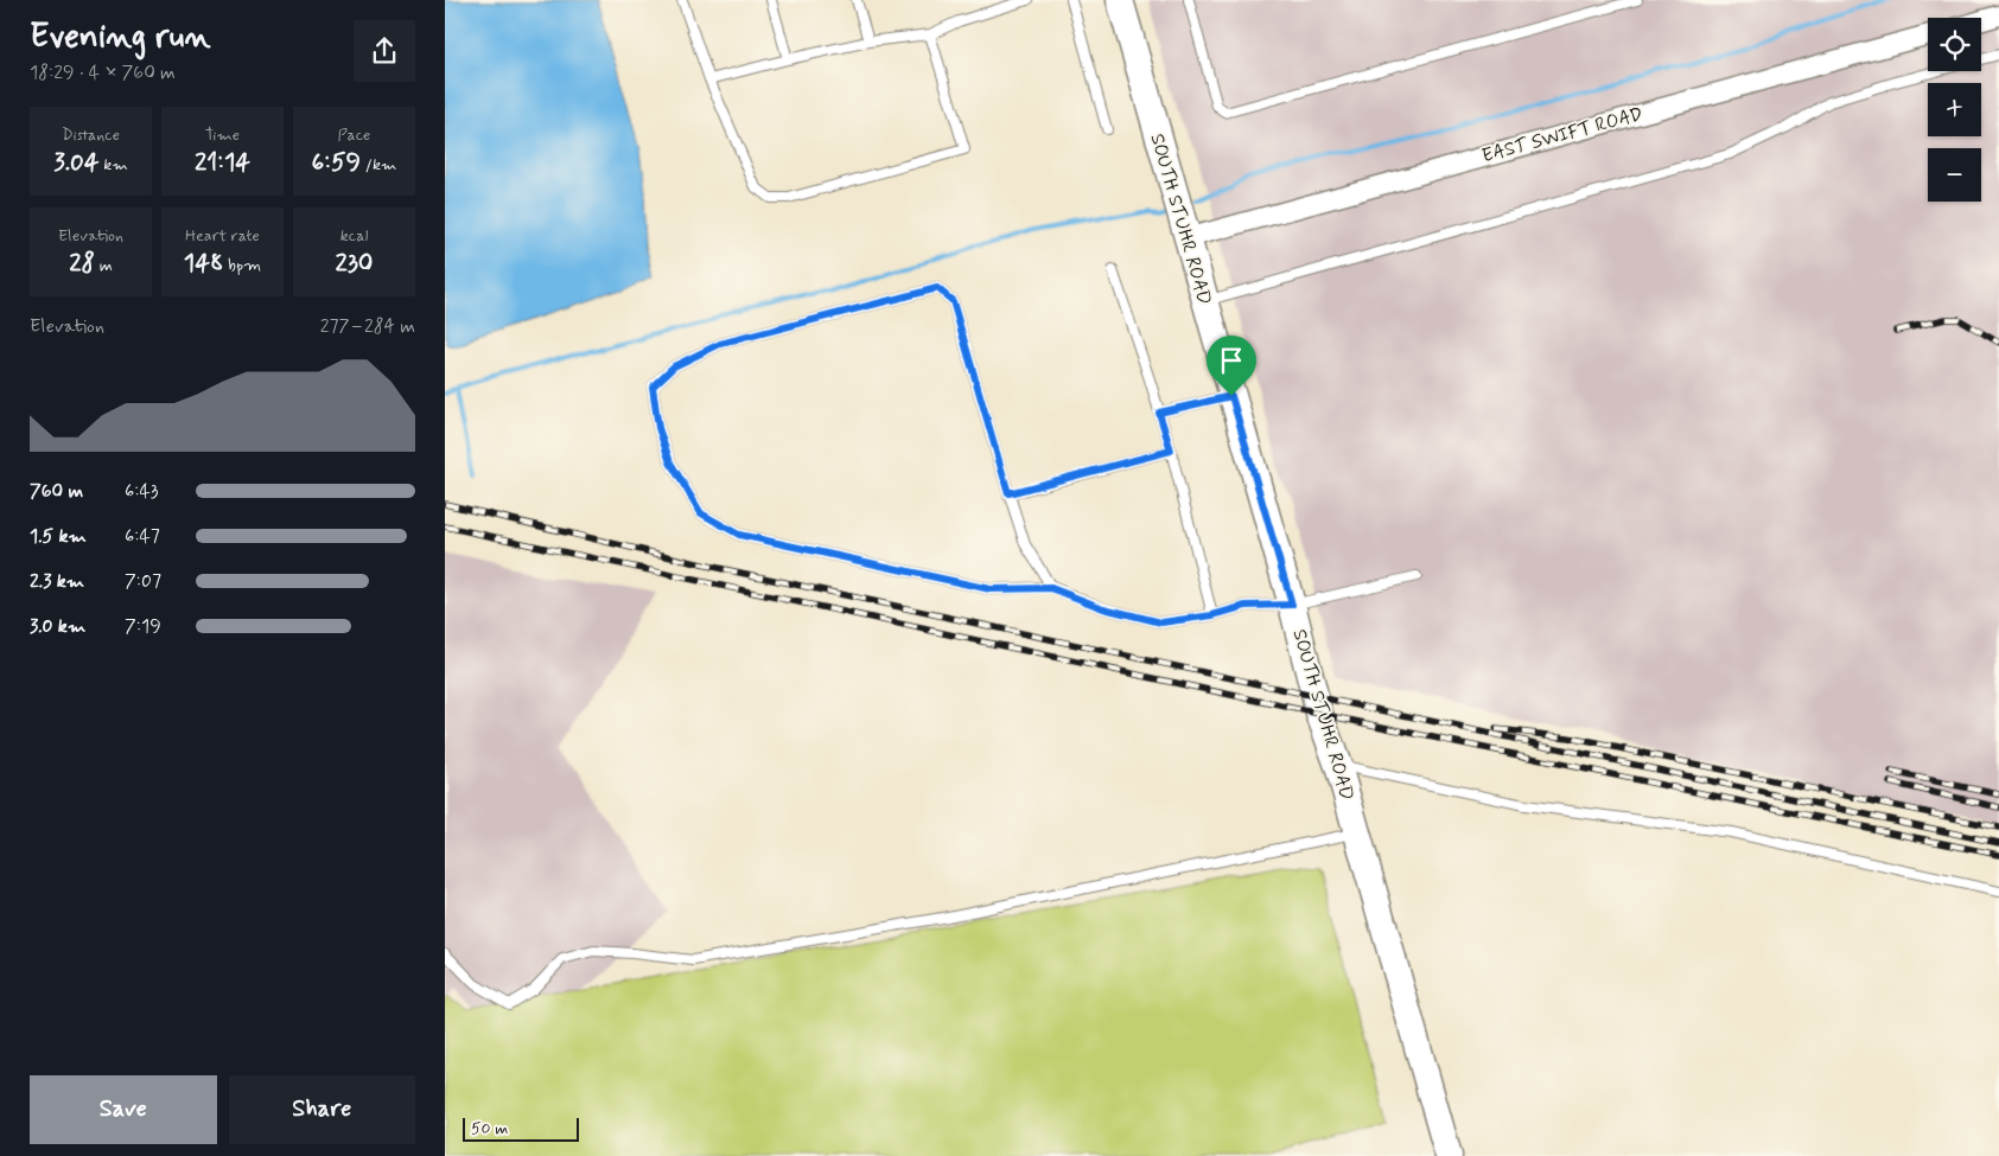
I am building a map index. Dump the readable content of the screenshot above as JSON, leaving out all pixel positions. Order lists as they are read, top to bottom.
{
  "streets": {
    "main road": ["SOUTH STUHR ROAD"],
    "street": ["EAST SWIFT ROAD"]
  },
  "crossings": [
    ["EAST SWIFT ROAD", "SOUTH STUHR ROAD"]
  ],
  "scale_bar": "50 m",
  "page": {
    "heading": ["Evening run", "18:29 · 4 × 760 m"],
    "map_buttons": ["+", "−"],
    "stats": [
      ["Distance", "3.04 km"],
      ["Time", "21:14"],
      ["Pace", "6:59 /km"],
      ["Elevation", "28 m"],
      ["Heart rate", "148 bpm"],
      ["kcal", "230"]
    ],
    "chart": ["Elevation", "277–284 m"],
    "list": [
      {
        "name": "760 m",
        "note": "6:43"
      },
      {
        "name": "1.5 km",
        "note": "6:47"
      },
      {
        "name": "2.3 km",
        "note": "7:07"
      },
      {
        "name": "3.0 km",
        "note": "7:19"
      }
    ],
    "buttons": ["Save", "Share"],
    "scale": "50 m"
  }
}
